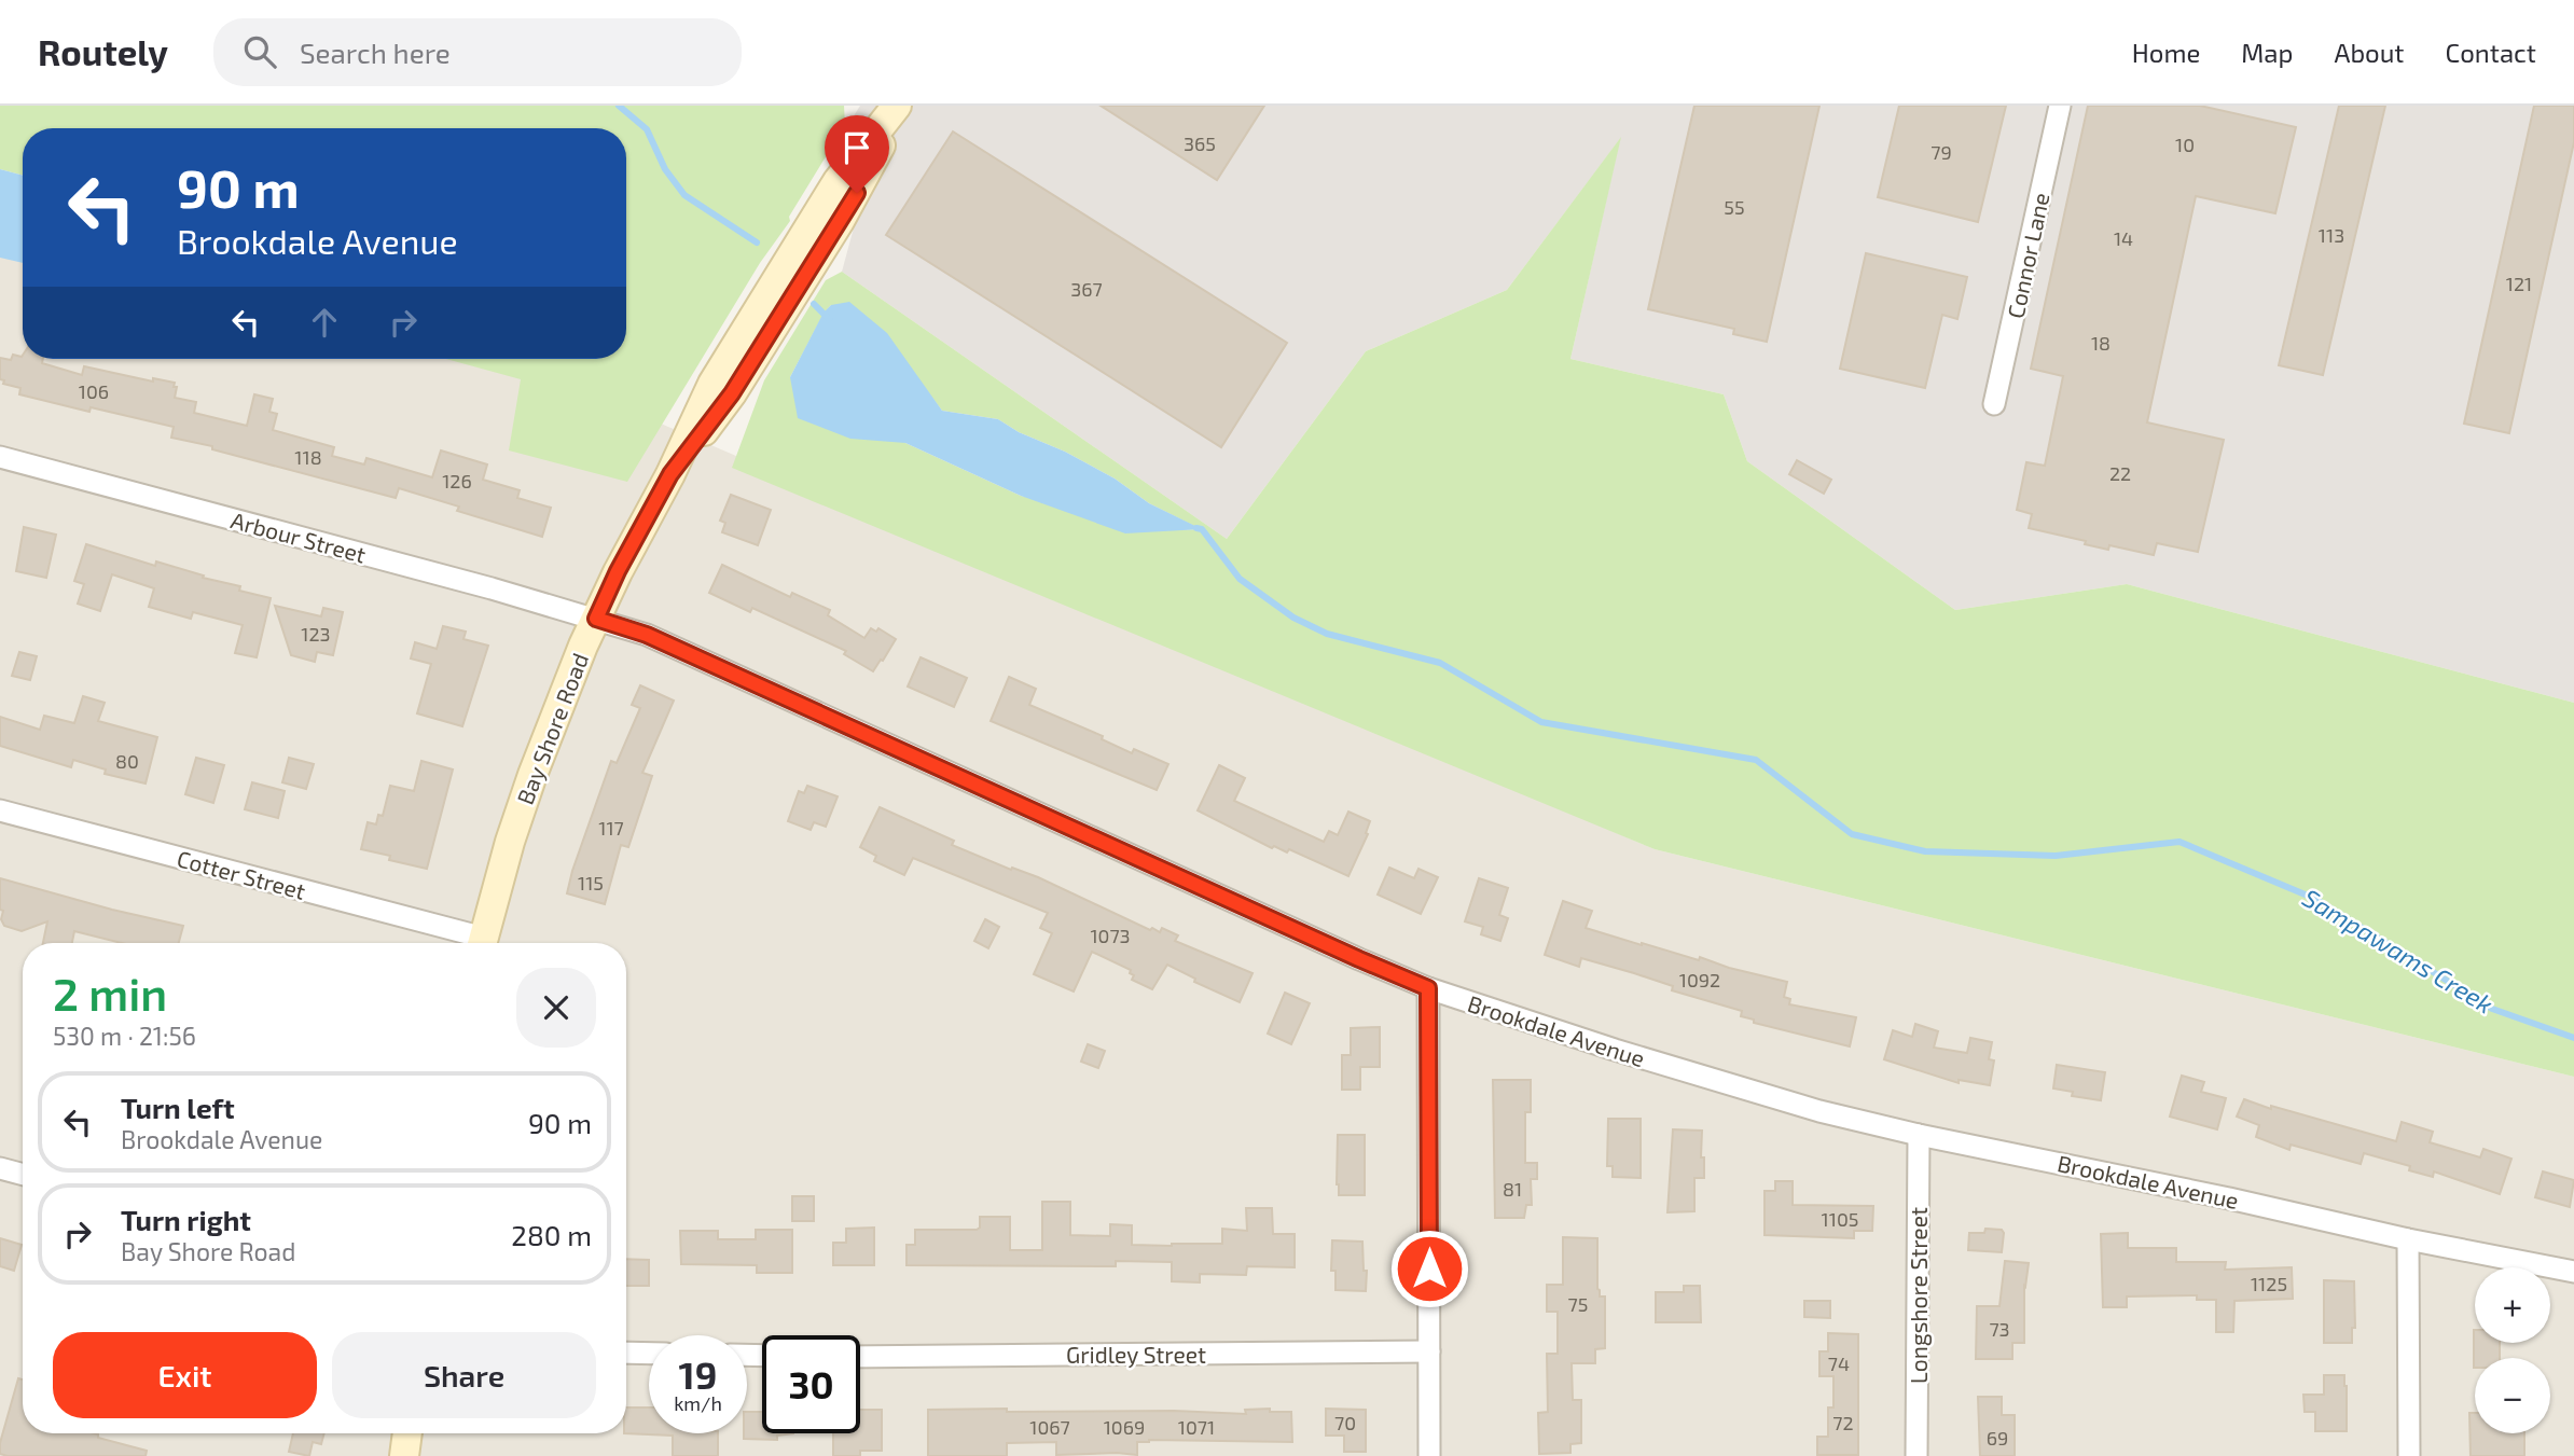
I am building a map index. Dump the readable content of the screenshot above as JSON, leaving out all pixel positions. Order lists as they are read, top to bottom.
{
  "streets": {
    "main road": ["Bay Shore Road"],
    "street": [
      "Connor Lane",
      "Arbour Street",
      "Cotter Street",
      "Brookdale Avenue",
      "Longshore Street",
      "Gridley Street"
    ]
  },
  "crossings": [
    ["Arbour Street", "Bay Shore Road"],
    ["Arbour Street", "Brookdale Avenue"],
    ["Bay Shore Road", "Brookdale Avenue"],
    ["Brookdale Avenue", "Longshore Street"]
  ],
  "water": ["Sampawams Creek"],
  "house_numbers": [
    "365",
    "10",
    "79",
    "55",
    "113",
    "14",
    "121",
    "367",
    "18",
    "106",
    "118",
    "22",
    "126",
    "123",
    "80",
    "117",
    "115",
    "1073",
    "1092",
    "81",
    "1105",
    "1125",
    "75",
    "73",
    "74",
    "70",
    "72",
    "1067",
    "1069",
    "1071",
    "69"
  ],
  "page": {
    "header": "Routely",
    "search": "Search here",
    "nav": [
      "Home",
      "Map",
      "About",
      "Contact"
    ],
    "turn": ["90 m", "Brookdale Avenue"],
    "heading": ["2 min", "530 m · 21:56"],
    "list": [
      {
        "name": "Turn left",
        "note": "Brookdale Avenue",
        "value": "90 m"
      },
      {
        "name": "Turn right",
        "note": "Bay Shore Road",
        "value": "280 m"
      }
    ],
    "map_buttons": ["+", "−"],
    "buttons": ["Exit", "Share"],
    "speed": "19 km/h",
    "limit": "30"
  }
}
